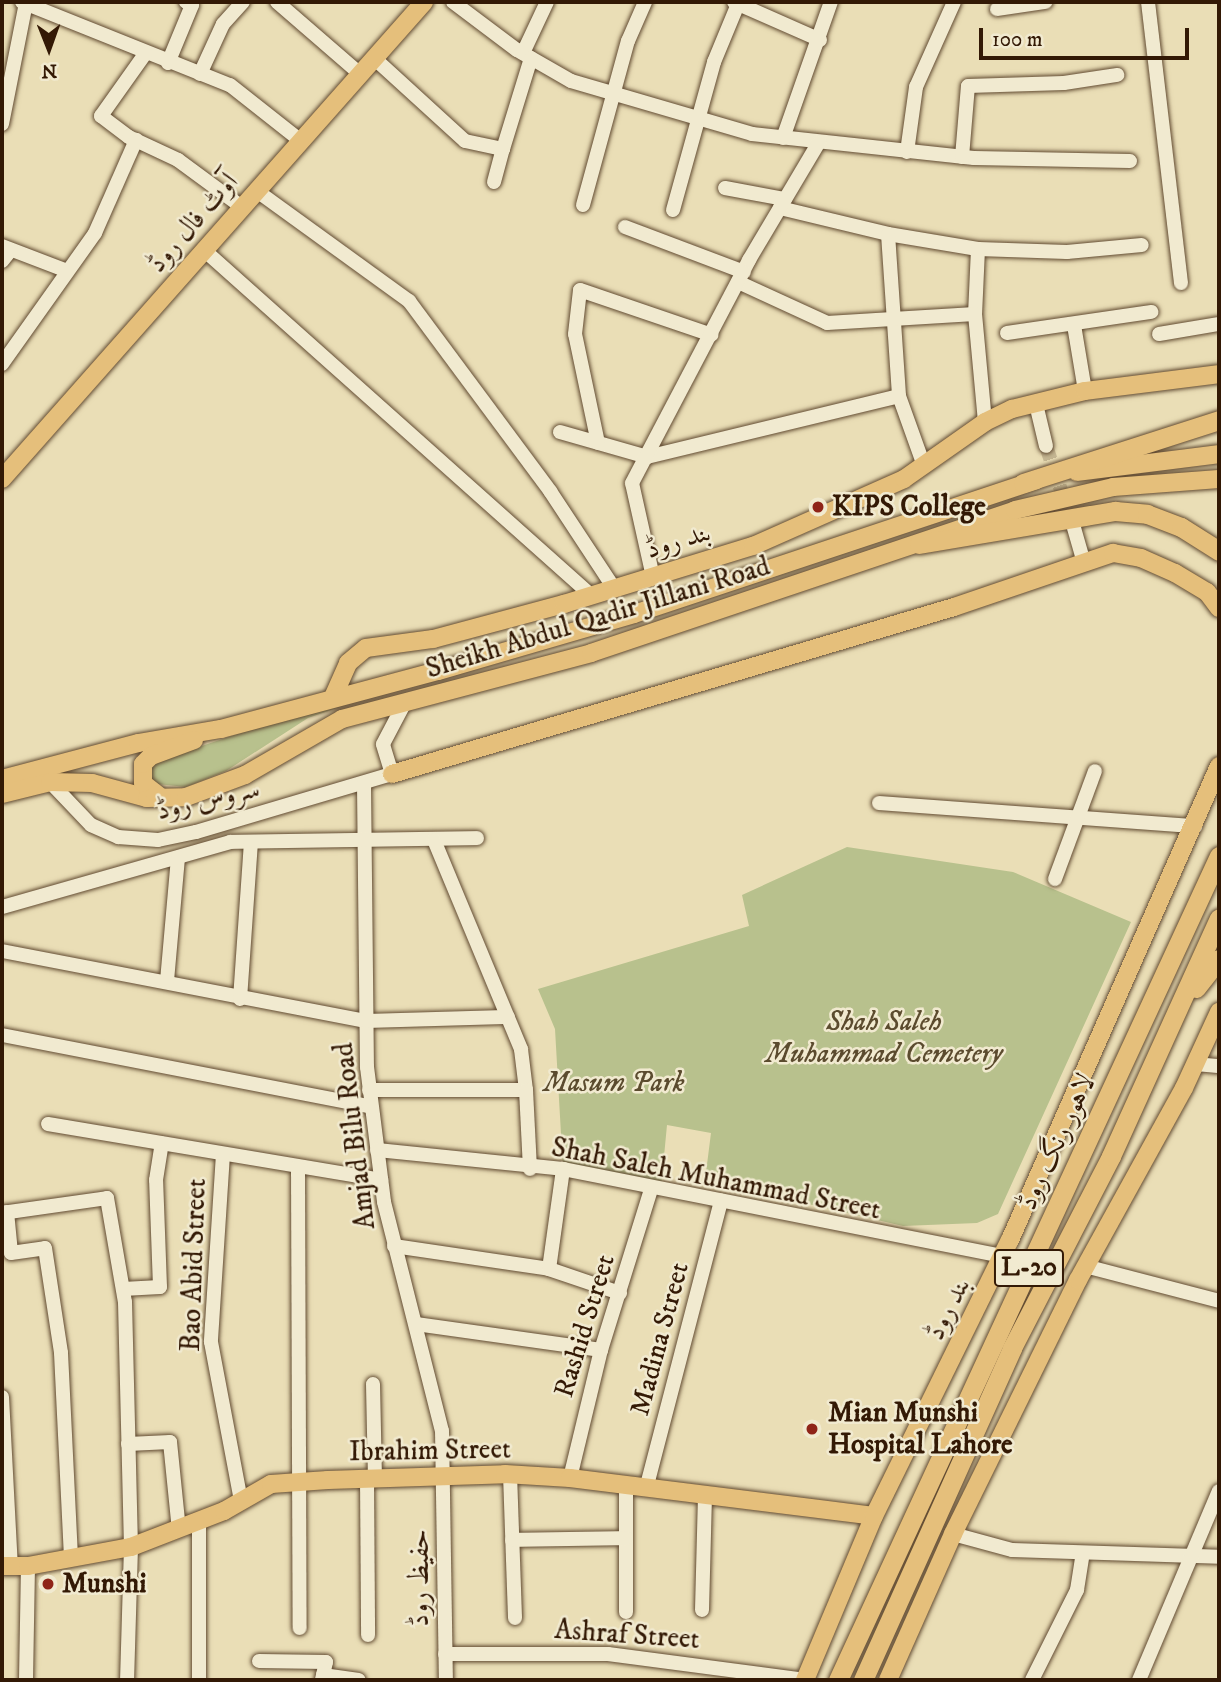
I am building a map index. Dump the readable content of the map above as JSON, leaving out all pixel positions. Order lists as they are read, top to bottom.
{
  "streets": {
    "highway": ["لاہور رنگ روڈ", "L-20"],
    "main road": [
      "آوٹ فال روڈ",
      "بند روڈ",
      "Sheikh Abdul Qadir Jillani Road",
      "Ibrahim Street"
    ],
    "street": [
      "سروس روڈ",
      "Amjad Bilu Road",
      "Shah Saleh Muhammad Street",
      "Bao Abid Street",
      "Rashid Street",
      "Madina Street",
      "حفیظ روڈ",
      "Ashraf Street"
    ]
  },
  "crossings": [
    ["بند روڈ", "Sheikh Abdul Qadir Jillani Road"],
    ["بند روڈ", "Shah Saleh Muhammad Street"],
    ["بند روڈ", "Ibrahim Street"],
    ["بند روڈ", "Ashraf Street"],
    ["Sheikh Abdul Qadir Jillani Road", "سروس روڈ"],
    ["سروس روڈ", "Amjad Bilu Road"],
    ["Amjad Bilu Road", "Shah Saleh Muhammad Street"],
    ["Amjad Bilu Road", "Ibrahim Street"],
    ["Amjad Bilu Road", "حفیظ روڈ"],
    ["Shah Saleh Muhammad Street", "Rashid Street"],
    ["Shah Saleh Muhammad Street", "Madina Street"],
    ["Bao Abid Street", "Ibrahim Street"],
    ["Rashid Street", "Ibrahim Street"],
    ["Madina Street", "Ibrahim Street"],
    ["Ibrahim Street", "حفیظ روڈ"],
    ["حفیظ روڈ", "Ashraf Street"]
  ],
  "parks": ["Shah Saleh Muhammad Cemetery", "Masum Park"],
  "places": ["KIPS College", "Mian Munshi Hospital Lahore", "Munshi"],
  "scale_bar": "100 m",
  "north": "bottom"
}
